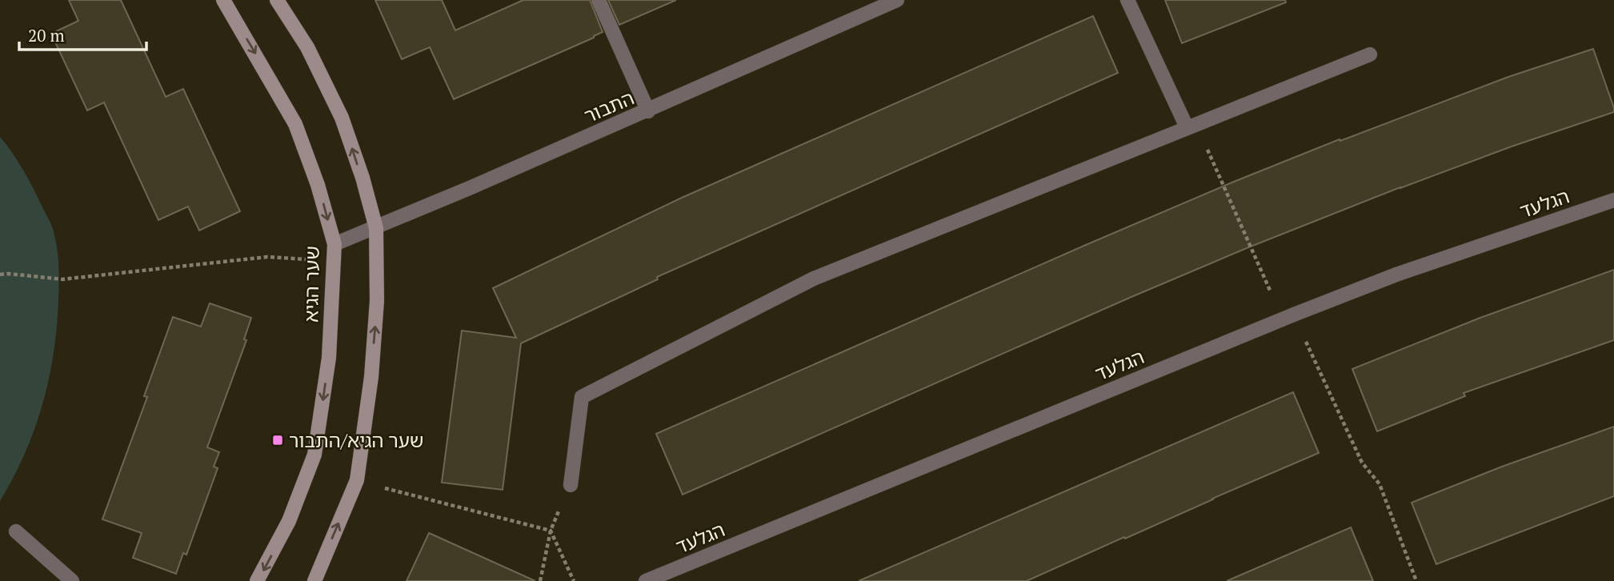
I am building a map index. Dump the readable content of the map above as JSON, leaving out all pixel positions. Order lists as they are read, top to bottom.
{
  "streets": {
    "street": ["התבור", "הגלעד", "שער הגיא"]
  },
  "crossings": [
    ["התבור", "שער הגיא"]
  ],
  "places": {
    "transit": ["שער הגיא/התבור"]
  },
  "scale_bar": "20 m"
}
